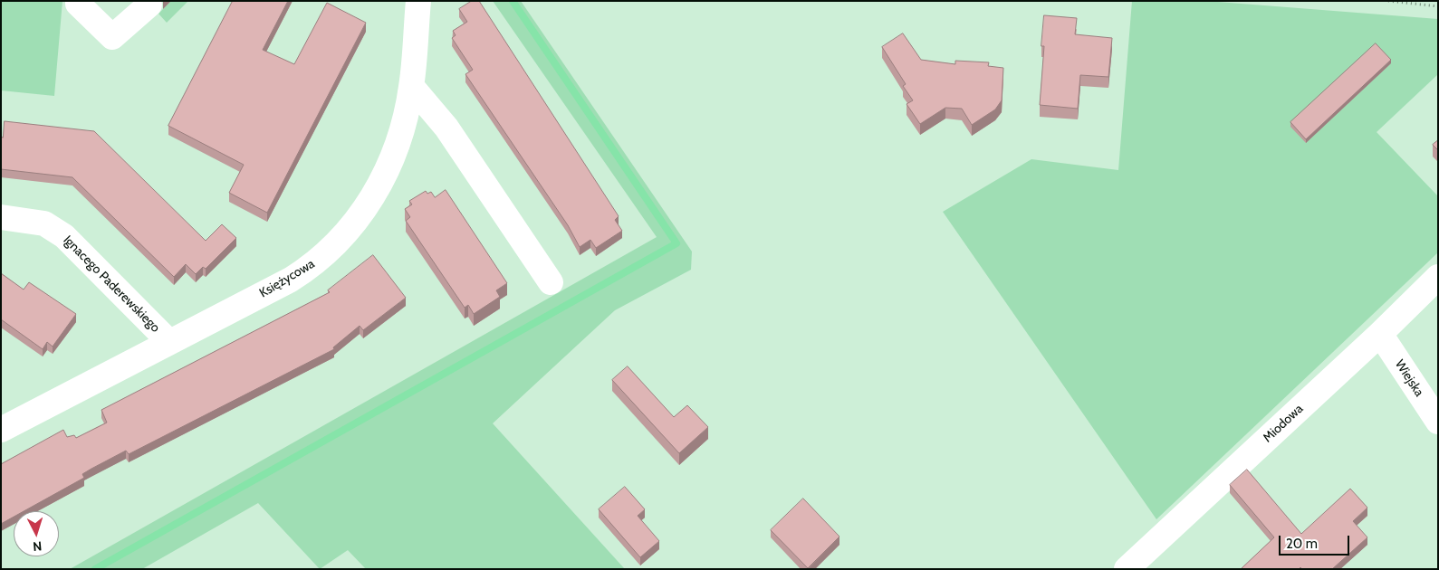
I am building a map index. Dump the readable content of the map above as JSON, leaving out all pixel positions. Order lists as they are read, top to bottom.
{
  "streets": {
    "street": [
      "Księżycowa",
      "Ignacego Paderewskiego",
      "Wiejska",
      "Miodowa"
    ]
  },
  "crossings": [
    ["Księżycowa", "Ignacego Paderewskiego"],
    ["Wiejska", "Miodowa"]
  ],
  "scale_bar": "20 m",
  "north": "bottom"
}
